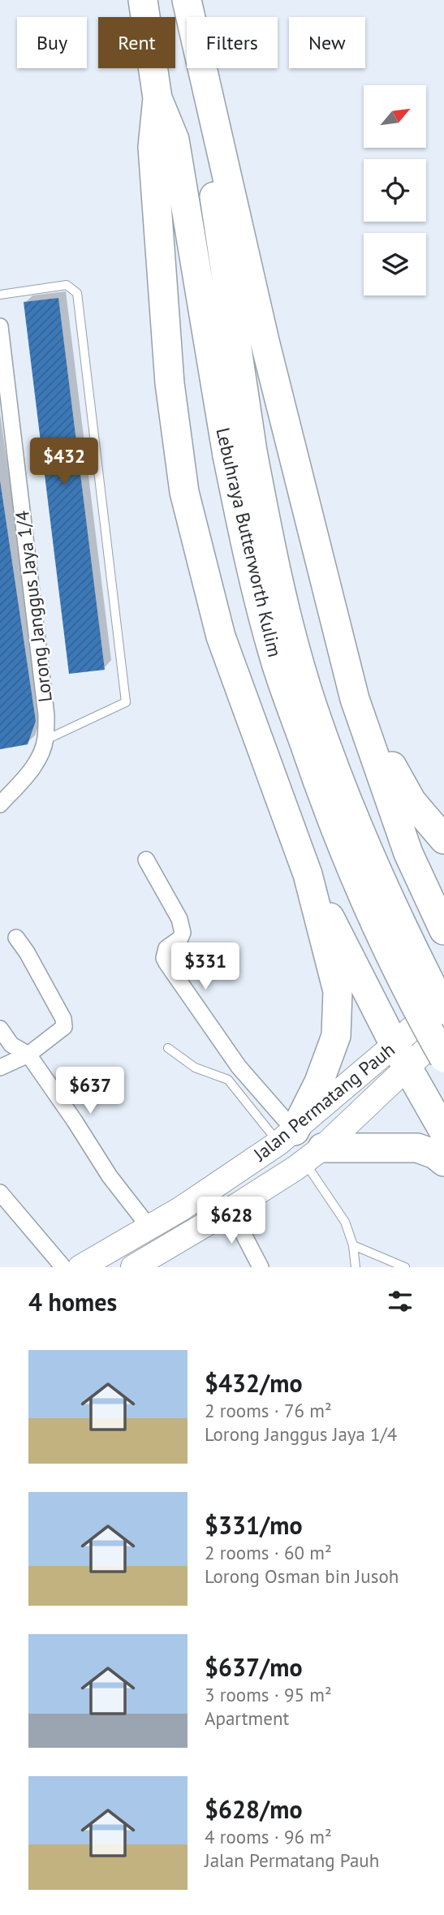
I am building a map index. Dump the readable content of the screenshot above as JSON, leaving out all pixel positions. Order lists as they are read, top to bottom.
{
  "streets": {
    "highway": ["Lebuhraya Butterworth Kulim"],
    "main road": ["Jalan Permatang Pauh"],
    "street": ["Lorong Janggus Jaya 1/4"]
  },
  "north": "top right",
  "page": {
    "chip": [
      "Buy",
      "Rent",
      "Filters",
      "New"
    ],
    "price": [
      "$432",
      "$331",
      "$637",
      "$628"
    ],
    "heading": "4 homes",
    "list": [
      {
        "name": "$432/mo",
        "note": "2 rooms · 76 m² · Lorong Janggus Jaya 1/4"
      },
      {
        "name": "$331/mo",
        "note": "2 rooms · 60 m² · Lorong Osman bin Jusoh"
      },
      {
        "name": "$637/mo",
        "note": "3 rooms · 95 m² · Apartment"
      },
      {
        "name": "$628/mo",
        "note": "4 rooms · 96 m² · Jalan Permatang Pauh"
      }
    ]
  }
}
